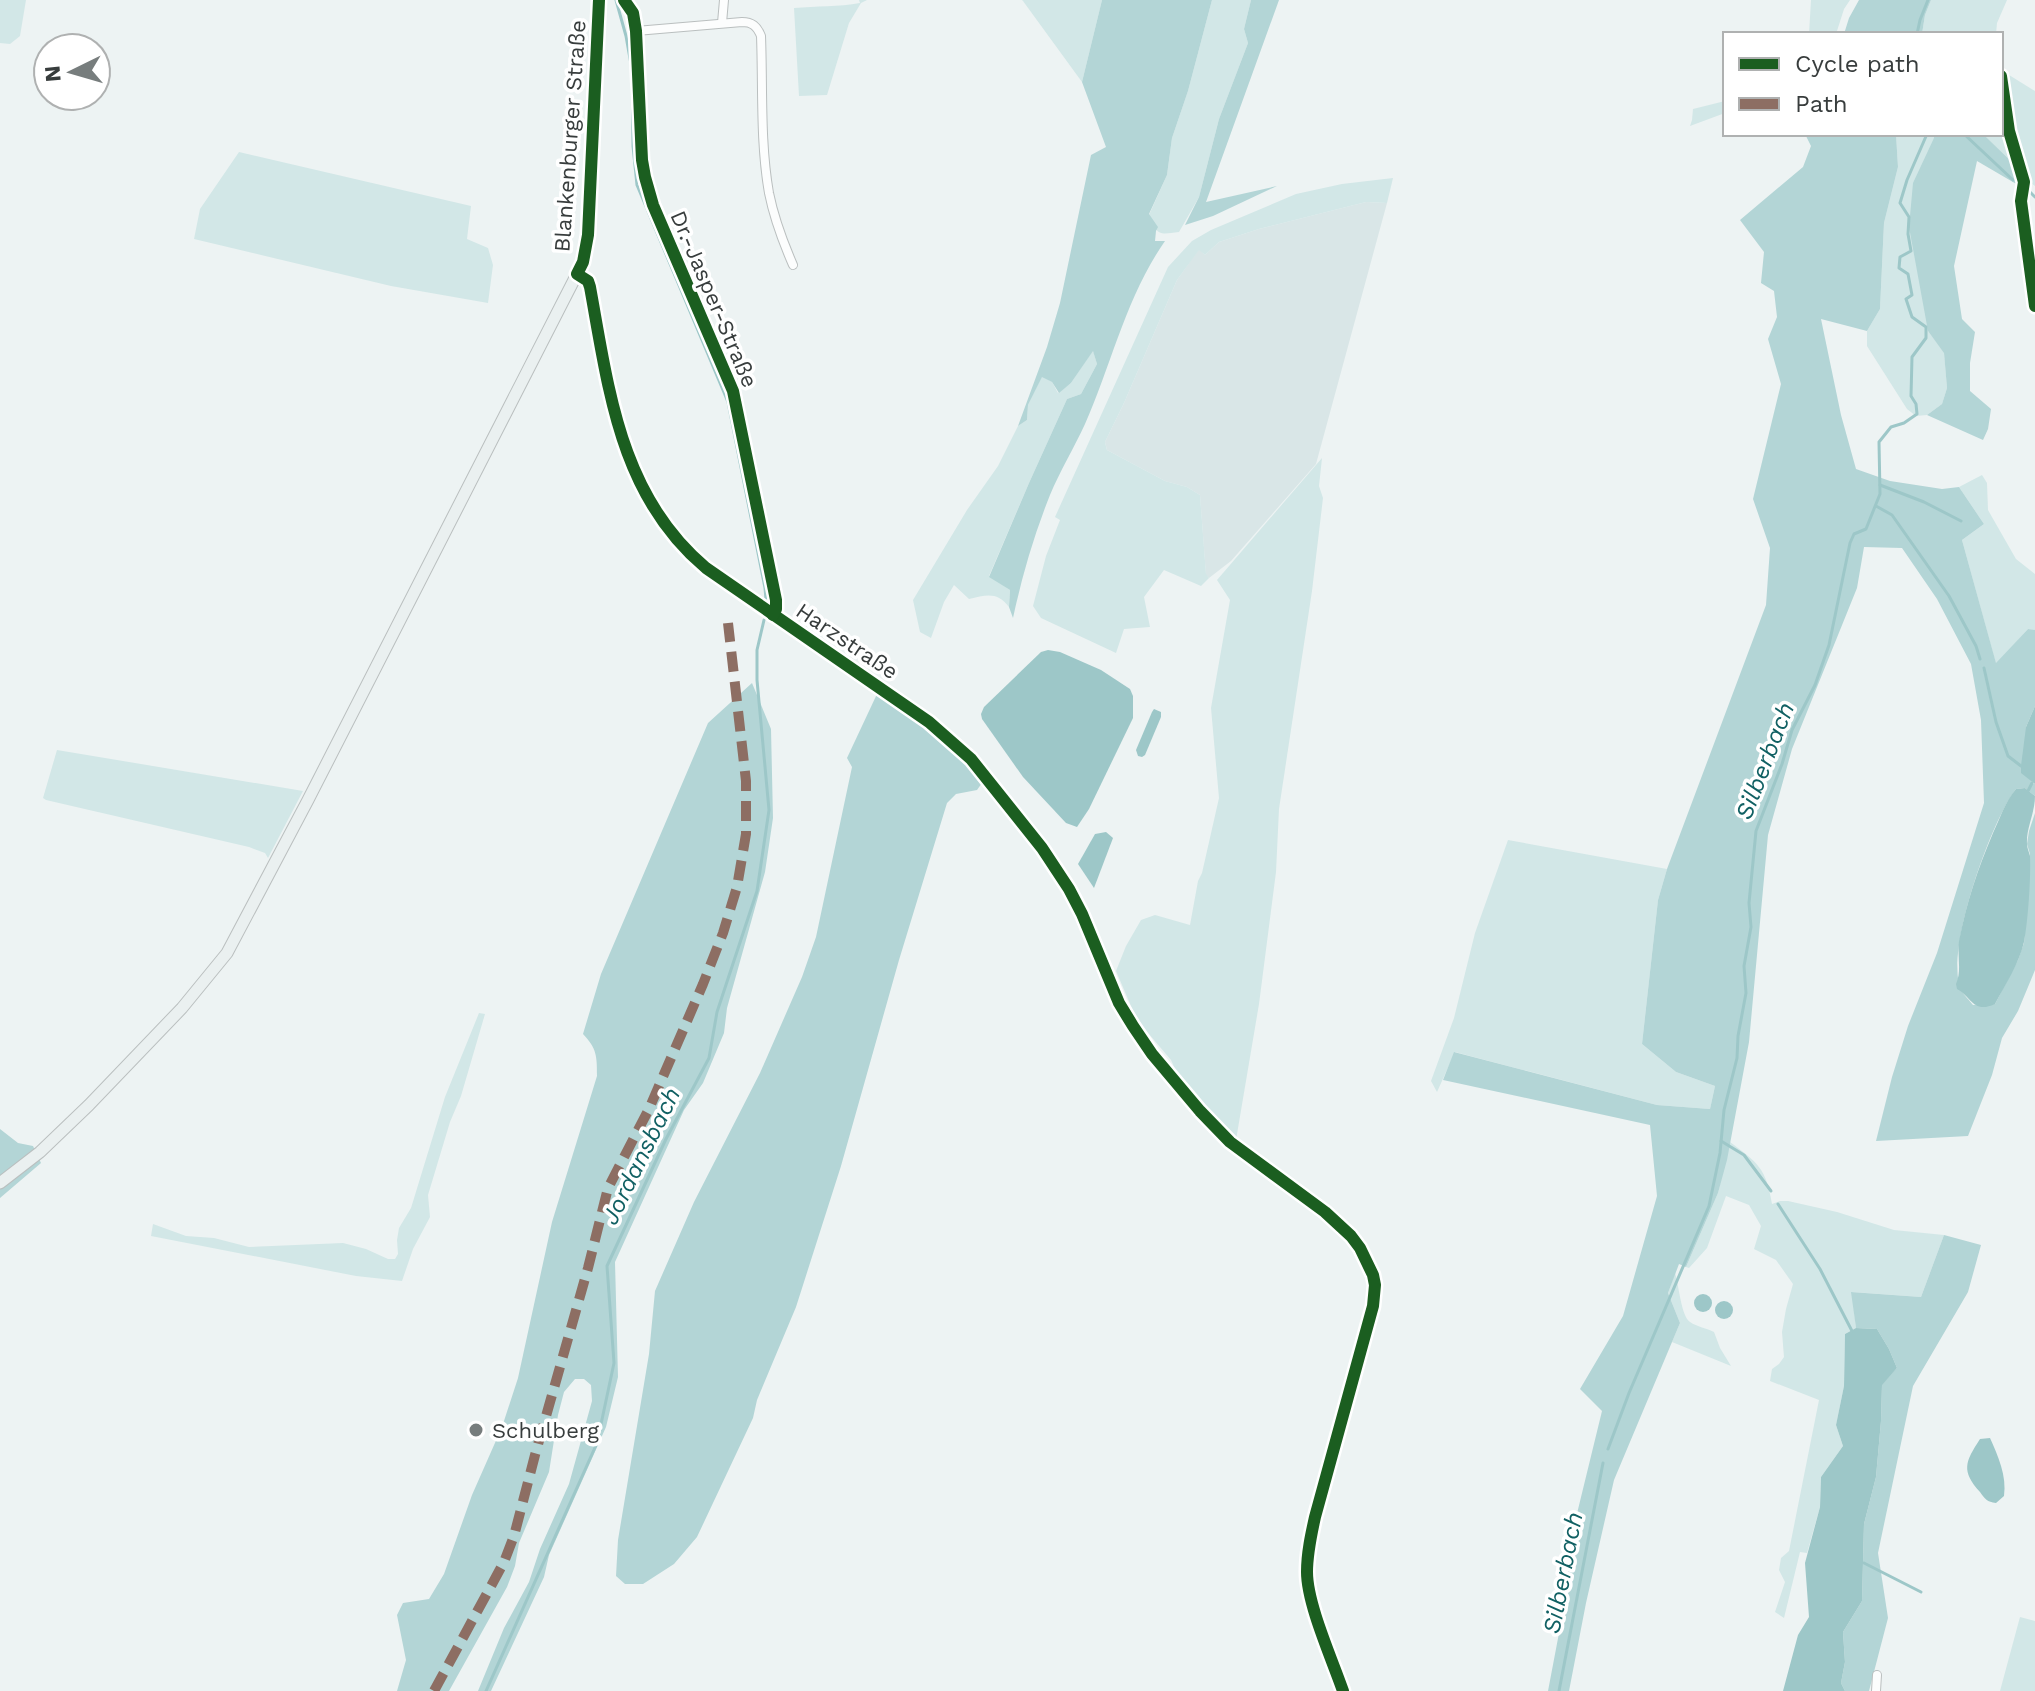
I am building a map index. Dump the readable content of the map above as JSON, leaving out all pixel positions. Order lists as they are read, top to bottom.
{
  "streets": {
    "main road": ["Blankenburger Straße"],
    "street": ["Dr.-Jasper-Straße", "Harzstraße"]
  },
  "crossings": [
    ["Blankenburger Straße", "Harzstraße"],
    ["Dr.-Jasper-Straße", "Harzstraße"]
  ],
  "water": ["Silberbach", "Jordansbach"],
  "places": ["Schulberg"],
  "legend": ["Cycle path", "Path"],
  "north": "left"
}
